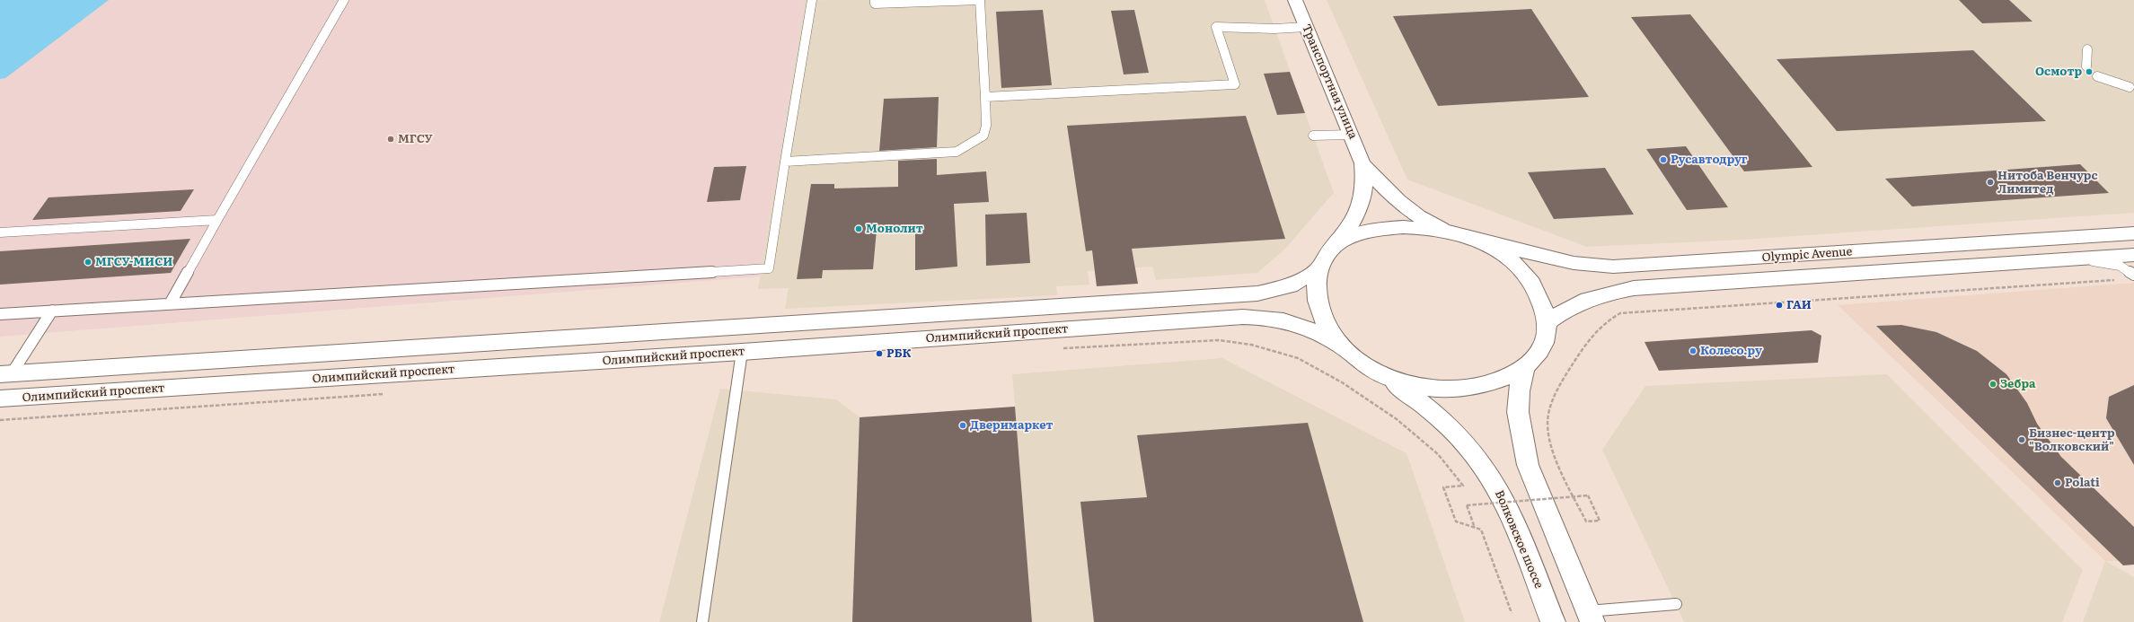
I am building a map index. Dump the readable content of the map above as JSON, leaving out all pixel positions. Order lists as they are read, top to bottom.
{
  "streets": {
    "main road": ["Olympic Avenue", "Олимпийский проспект", "Волковское шоссе"],
    "street": ["Транспортная улица"]
  },
  "places": [
    "Осмотр",
    "МГСУ",
    "Русавтодруг",
    "Нитоба Венчурс Лимитед",
    "Монолит",
    "МГСУ-МИСИ",
    "ГАИ",
    "Колесо.ру",
    "РБК",
    "Зебра",
    "Дверимаркет",
    "Бизнес-центр \"Волковский\"",
    "Polati"
  ]
}
